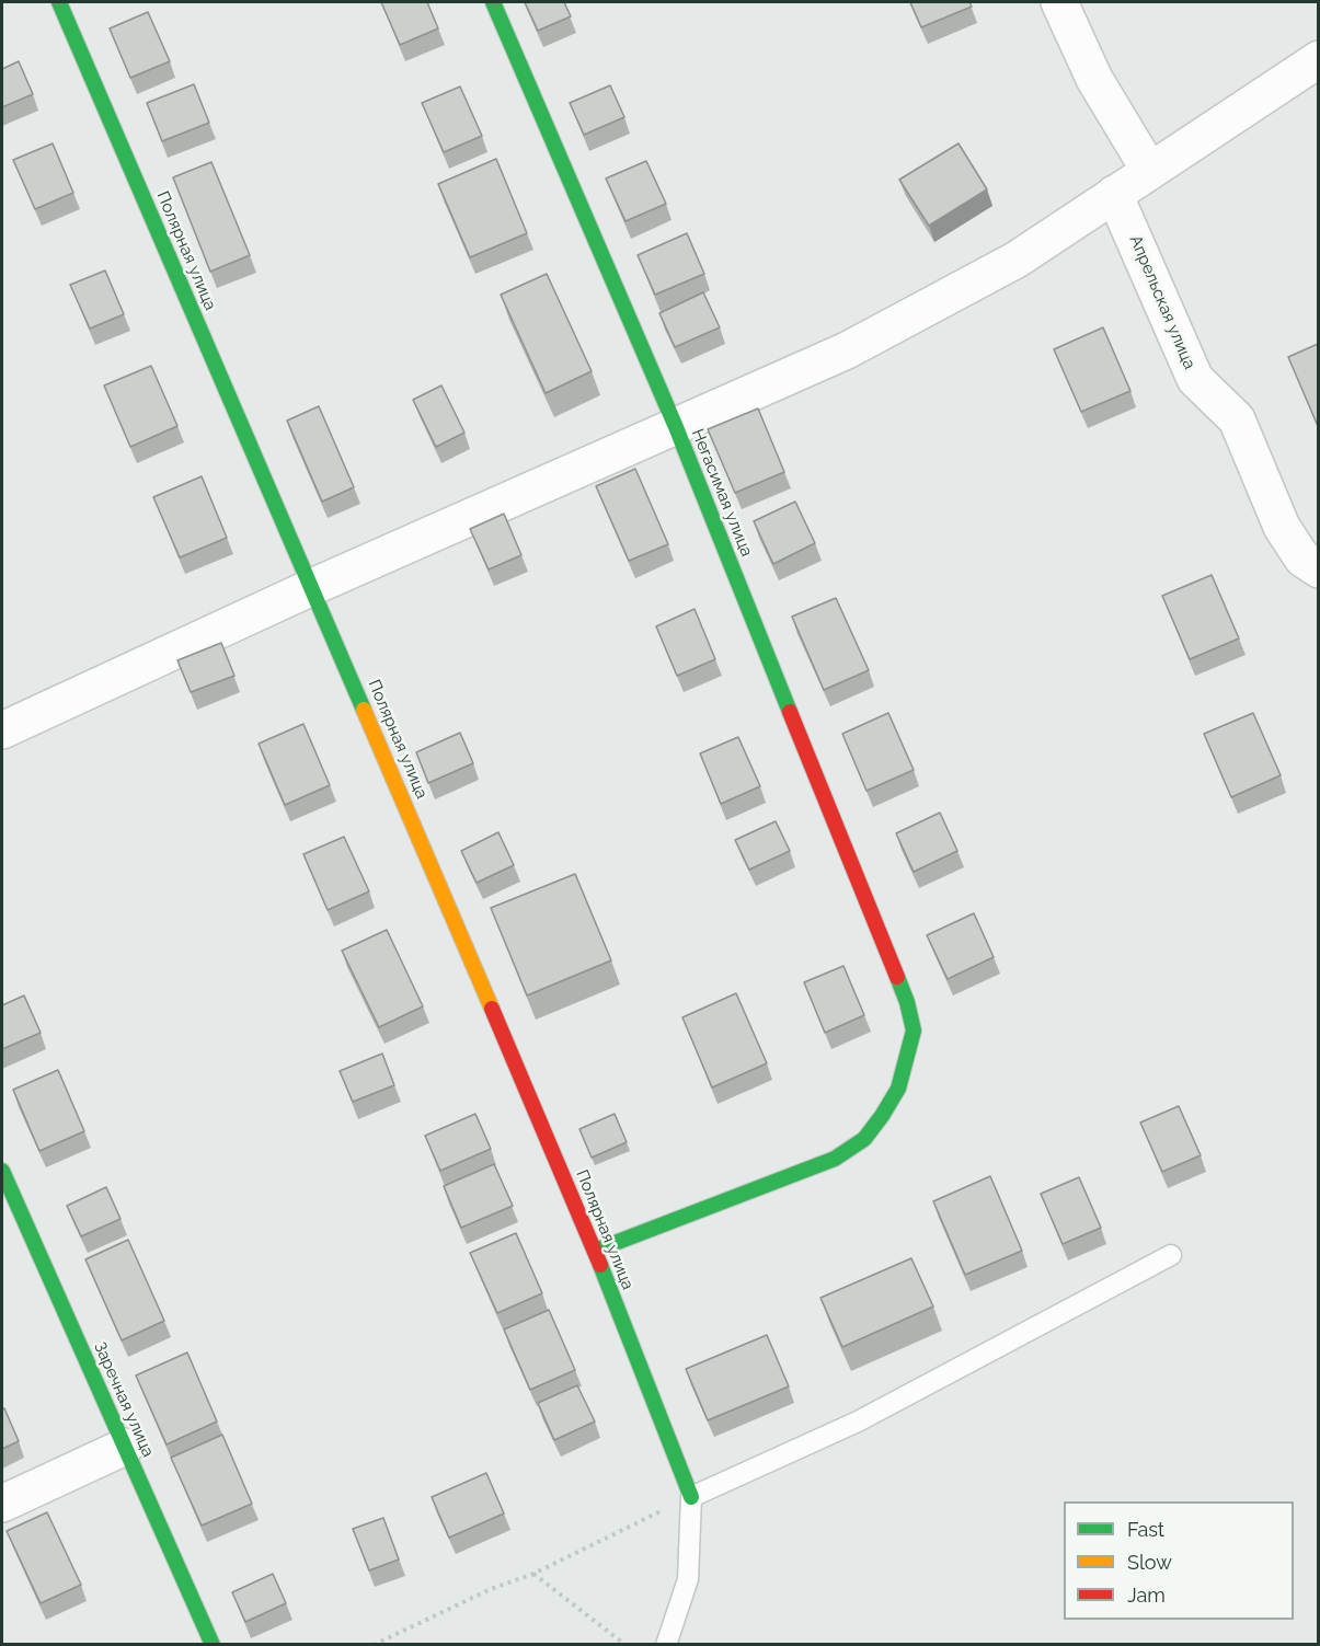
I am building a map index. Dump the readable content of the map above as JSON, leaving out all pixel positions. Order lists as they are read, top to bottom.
{
  "streets": {
    "street": [
      "Полярная улица",
      "Апрельская улица",
      "Негасимая улица",
      "Заречная улица"
    ]
  },
  "crossings": [
    ["Полярная улица", "Негасимая улица"]
  ],
  "legend": ["Fast", "Slow", "Jam"]
}
